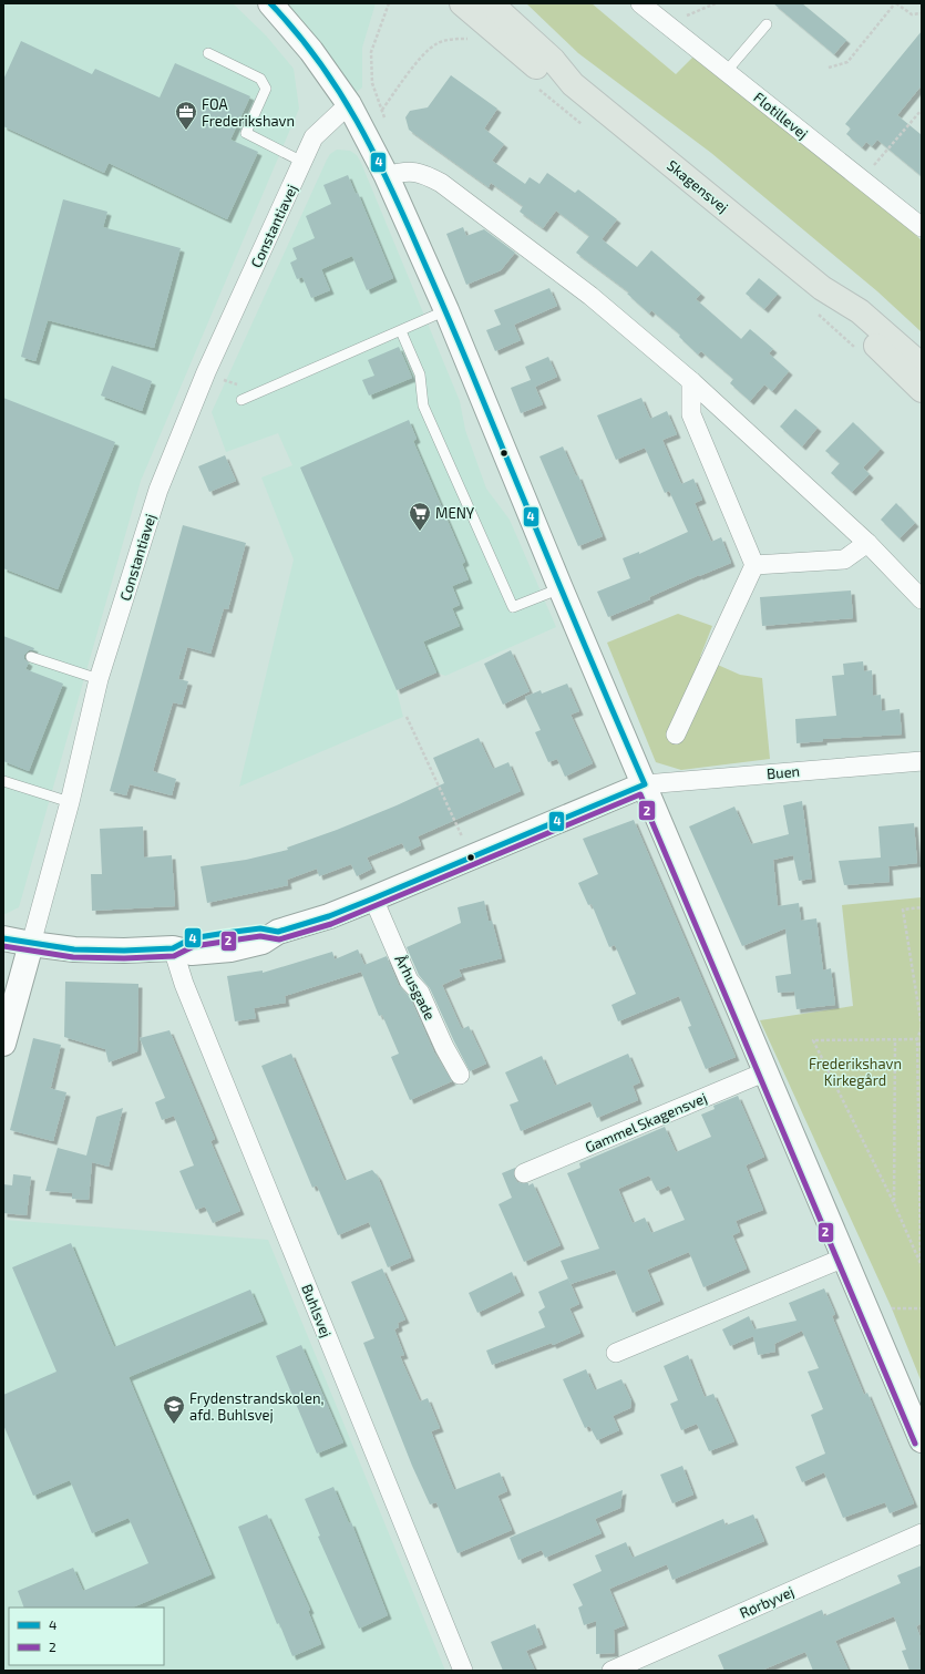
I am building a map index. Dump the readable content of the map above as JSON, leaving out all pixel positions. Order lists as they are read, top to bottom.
{
  "streets": {
    "main road": ["Skagensvej"],
    "street": [
      "Flotillevej",
      "Constantiavej",
      "Buen",
      "Århusgade",
      "Gammel Skagensvej",
      "Buhlsvej",
      "Rørbyvej"
    ]
  },
  "parks": ["Frederikshavn Kirkegård"],
  "places": {
    "office": ["FOA Frederikshavn"],
    "supermarket": ["MENY"],
    "school or university": ["Frydenstrandskolen, afd. Buhlsvej"]
  },
  "lines": ["transit line 4", "transit line 2"],
  "legend": ["4", "2"]
}
